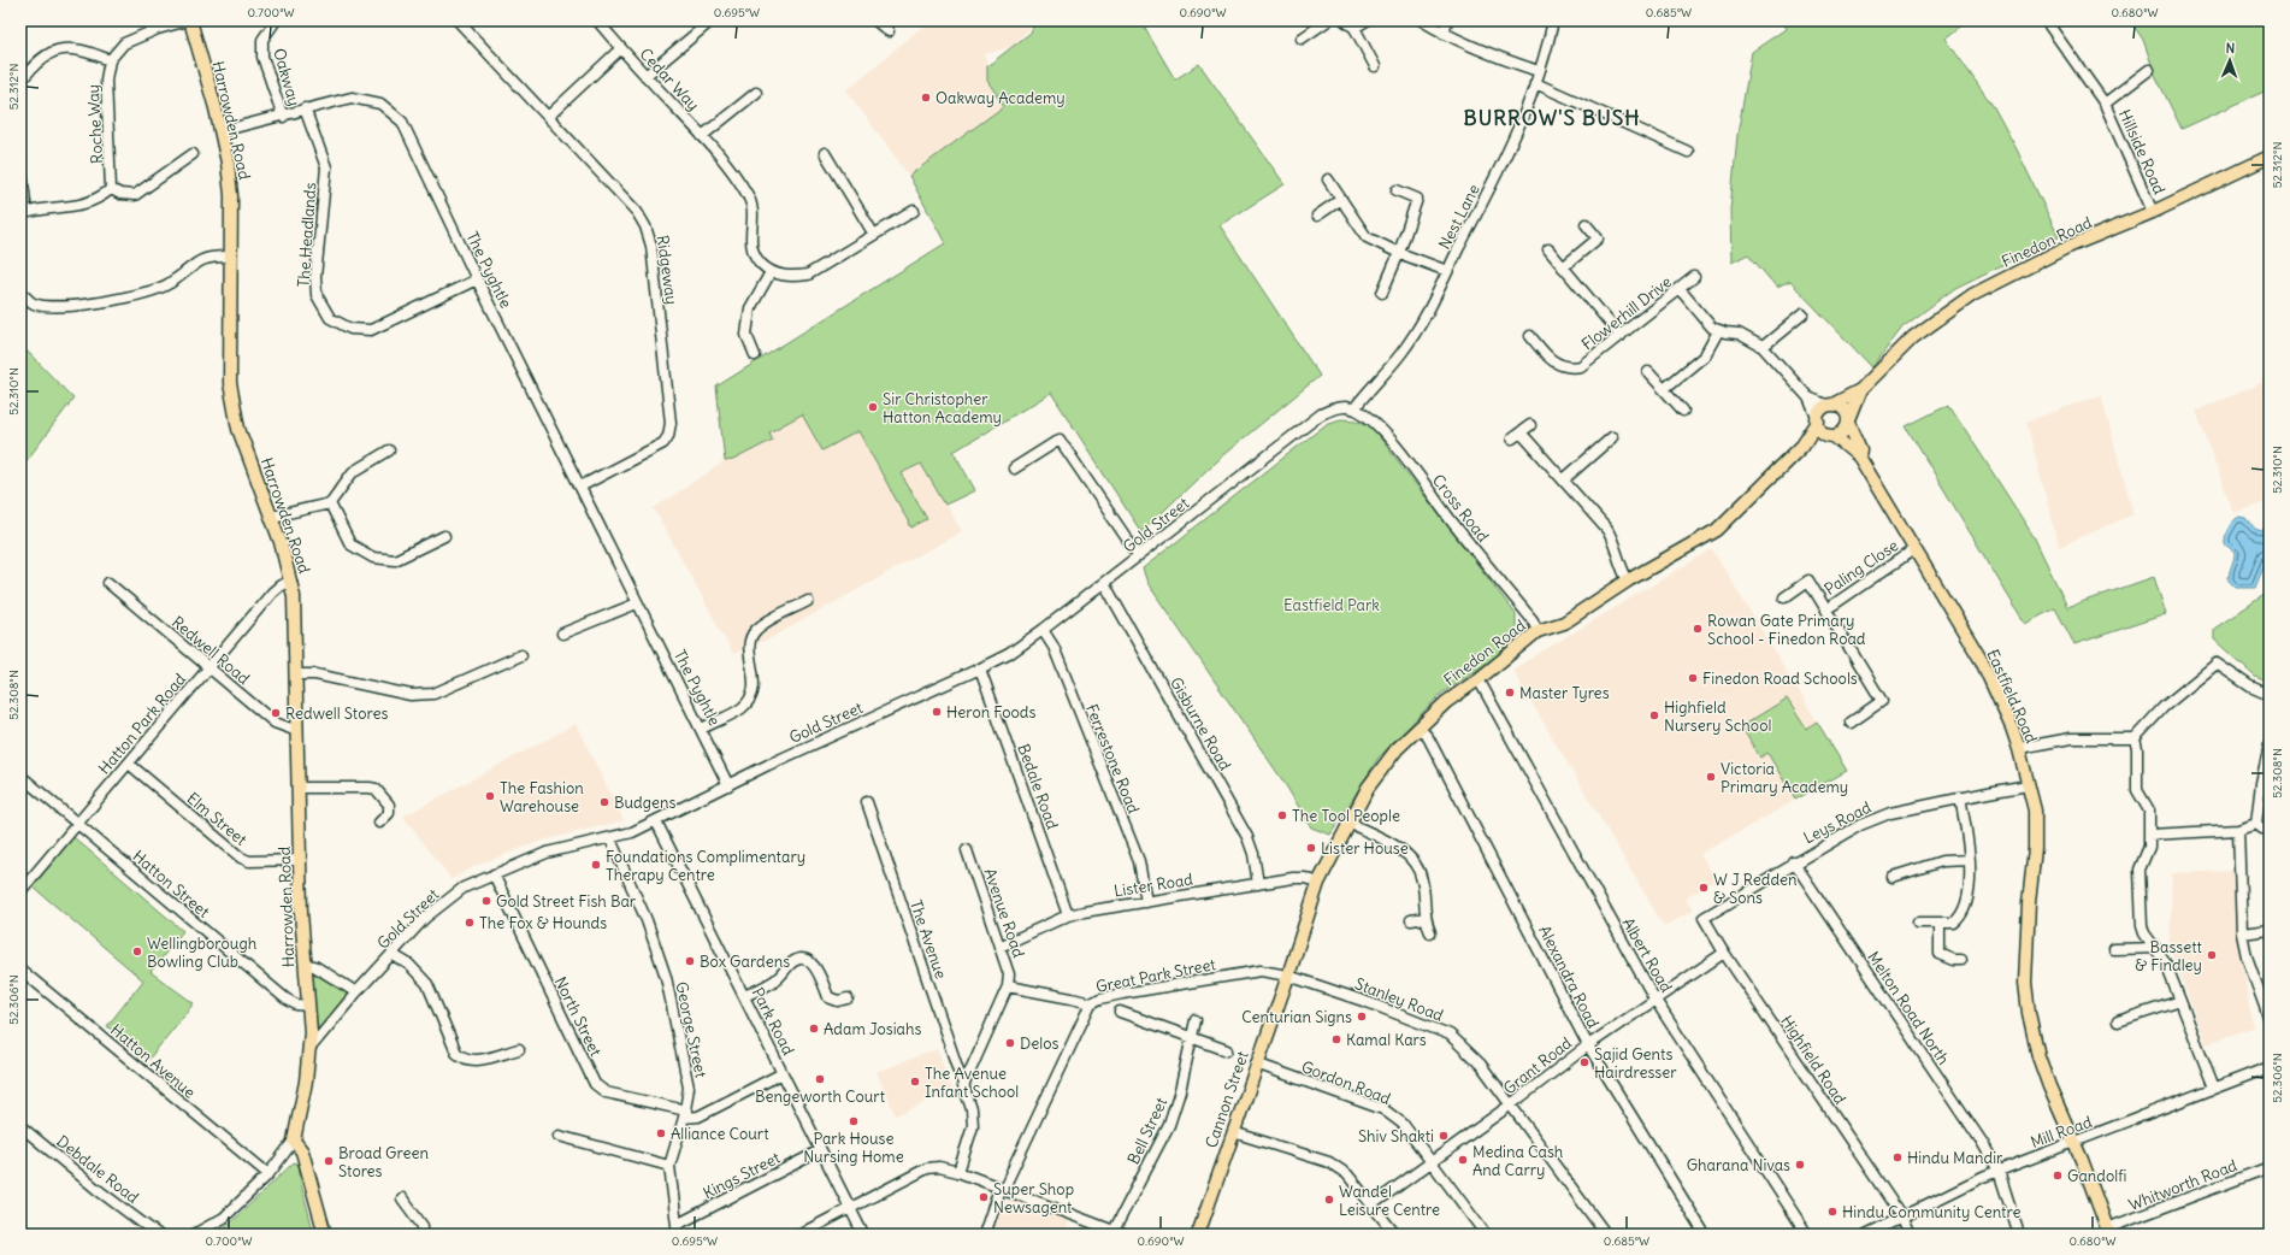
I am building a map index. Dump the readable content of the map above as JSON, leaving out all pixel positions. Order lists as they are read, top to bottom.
{
  "streets": {
    "main road": [
      "Harrowden Road",
      "Finedon Road",
      "Eastfield Road",
      "Cannon Street"
    ],
    "street": [
      "Oakway",
      "Cedar Way",
      "Roche Way",
      "Hillside Road",
      "Nest Lane",
      "The Headlands",
      "The Pyghtle",
      "Ridgeway",
      "Flowerhill Drive",
      "Cross Road",
      "Gold Street",
      "Paling Close",
      "Redwell Road",
      "Hatton Park Road",
      "Gisburne Road",
      "Ferrestone Road",
      "Bedale Road",
      "Elm Street",
      "Leys Road",
      "Hatton Street",
      "Lister Road",
      "Avenue Road",
      "The Avenue",
      "Albert Road",
      "Great Park Street",
      "Alexandra Road",
      "Stanley Road",
      "Melton Road North",
      "North Street",
      "Park Road",
      "George Street",
      "Highfield Road",
      "Hatton Avenue",
      "Grant Road",
      "Gordon Road",
      "Bell Street",
      "Mill Road",
      "Debdale Road",
      "Kings Street",
      "Whitworth Road"
    ]
  },
  "crossings": [
    ["Oakway", "The Pyghtle"],
    ["Harrowden Road", "The Pyghtle"],
    ["Harrowden Road", "Gold Street"],
    ["Harrowden Road", "Redwell Road"],
    ["Harrowden Road", "Hatton Park Road"],
    ["Harrowden Road", "Elm Street"],
    ["Harrowden Road", "Hatton Street"],
    ["Hillside Road", "Finedon Road"],
    ["Nest Lane", "Cross Road"],
    ["Nest Lane", "Gold Street"],
    ["The Headlands", "The Pyghtle"],
    ["Finedon Road", "Cross Road"],
    ["Finedon Road", "Eastfield Road"],
    ["Finedon Road", "Lister Road"],
    ["Finedon Road", "Albert Road"],
    ["Finedon Road", "Great Park Street"],
    ["Finedon Road", "Alexandra Road"],
    ["Finedon Road", "Stanley Road"],
    ["Finedon Road", "Cannon Street"],
    ["The Pyghtle", "Ridgeway"],
    ["The Pyghtle", "Gold Street"],
    ["Cross Road", "Gold Street"],
    ["Gold Street", "Gisburne Road"],
    ["Gold Street", "Ferrestone Road"],
    ["Gold Street", "Bedale Road"],
    ["Gold Street", "North Street"],
    ["Gold Street", "Park Road"],
    ["Gold Street", "George Street"],
    ["Paling Close", "Eastfield Road"],
    ["Redwell Road", "Hatton Park Road"],
    ["Eastfield Road", "Leys Road"],
    ["Eastfield Road", "Mill Road"],
    ["Eastfield Road", "Whitworth Road"],
    ["Hatton Park Road", "Elm Street"],
    ["Hatton Park Road", "Hatton Street"],
    ["Gisburne Road", "Lister Road"],
    ["Ferrestone Road", "Lister Road"],
    ["Bedale Road", "Lister Road"],
    ["Leys Road", "Melton Road North"],
    ["Leys Road", "Highfield Road"],
    ["Lister Road", "Avenue Road"],
    ["Albert Road", "Grant Road"],
    ["Great Park Street", "Stanley Road"],
    ["Great Park Street", "Cannon Street"],
    ["Alexandra Road", "Grant Road"],
    ["Stanley Road", "Grant Road"],
    ["Stanley Road", "Cannon Street"],
    ["Melton Road North", "Mill Road"],
    ["North Street", "George Street"],
    ["Park Road", "Kings Street"],
    ["George Street", "Kings Street"],
    ["Highfield Road", "Grant Road"],
    ["Highfield Road", "Mill Road"],
    ["Grant Road", "Gordon Road"],
    ["Gordon Road", "Cannon Street"]
  ],
  "districts": ["BURROW'S BUSH"],
  "parks": ["Eastfield Park"],
  "places": [
    "Oakway Academy",
    "Sir Christopher Hatton Academy",
    "Rowan Gate Primary School - Finedon Road",
    "Finedon Road Schools",
    "Master Tyres",
    "Heron Foods",
    "Redwell Stores",
    "Highfield Nursery School",
    "Victoria Primary Academy",
    "The Fashion Warehouse",
    "Budgens",
    "The Tool People",
    "Lister House",
    "Foundations Complimentary Therapy Centre",
    "W J Redden & Sons",
    "Gold Street Fish Bar",
    "The Fox & Hounds",
    "Wellingborough Bowling Club",
    "Bassett & Findley",
    "Box Gardens",
    "Centurian Signs",
    "Adam Josiahs",
    "Kamal Kars",
    "Delos",
    "Sajid Gents Hairdresser",
    "Bengeworth Court",
    "The Avenue Infant School",
    "Park House Nursing Home",
    "Alliance Court",
    "Shiv Shakti",
    "Hindu Mandir",
    "Medina Cash And Carry",
    "Broad Green Stores",
    "Gharana Nivas",
    "Gandolfi",
    "Super Shop Newsagent",
    "Wandel Leisure Centre",
    "Hindu Community Centre"
  ],
  "north": "top",
  "coordinates": [
    "0.700°W",
    "0.695°W",
    "0.690°W",
    "0.685°W",
    "0.680°W",
    "52.312°N",
    "52.310°N",
    "52.308°N",
    "52.306°N"
  ]
}
